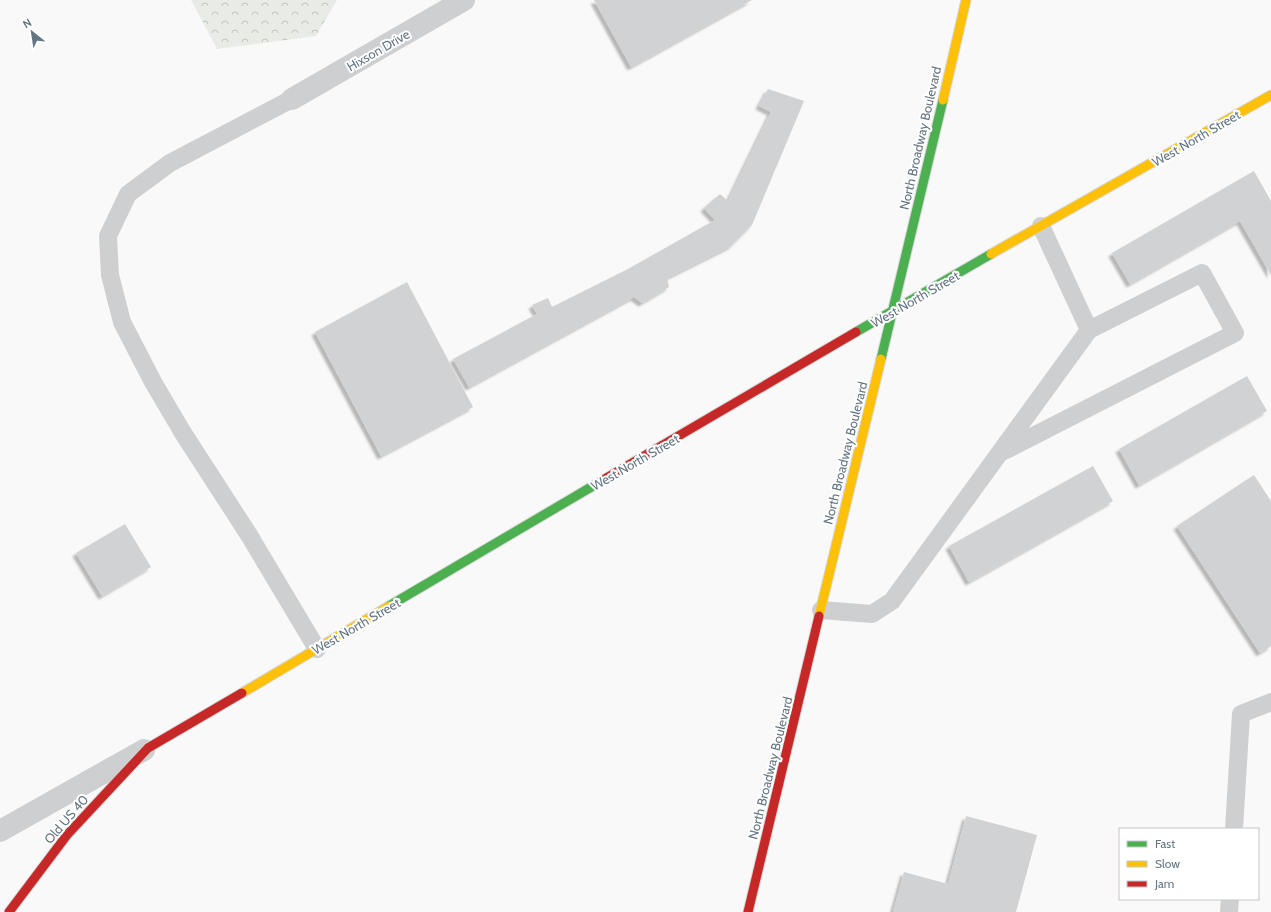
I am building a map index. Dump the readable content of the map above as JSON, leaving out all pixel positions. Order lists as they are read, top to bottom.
{
  "streets": {
    "street": [
      "Hixson Drive",
      "North Broadway Boulevard",
      "West North Street",
      "Old US 40"
    ]
  },
  "crossings": [
    ["North Broadway Boulevard", "West North Street"],
    ["West North Street", "Old US 40"]
  ],
  "legend": ["Fast", "Slow", "Jam"],
  "north": "top left"
}
